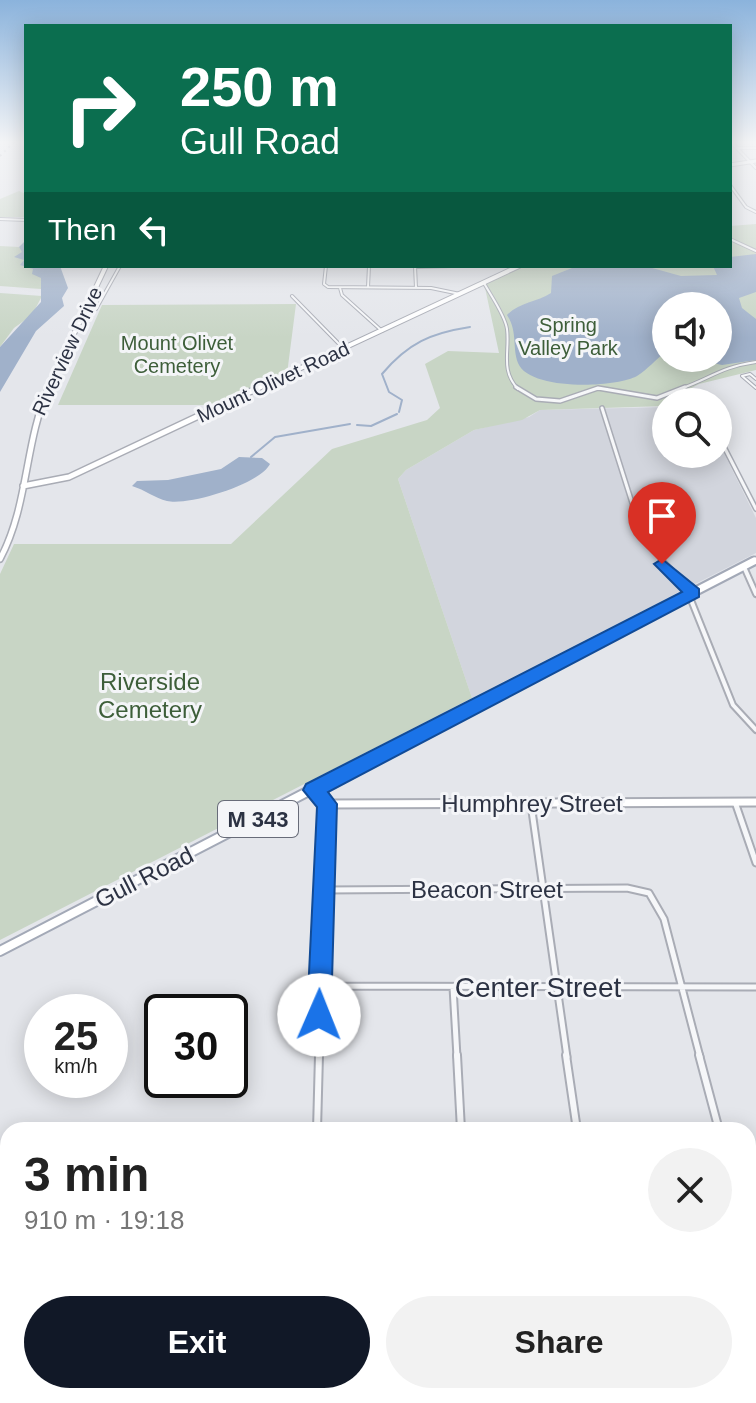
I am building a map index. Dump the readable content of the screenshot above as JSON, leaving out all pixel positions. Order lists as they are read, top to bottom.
{
  "streets": {
    "main road": ["M 343", "Gull Road"],
    "street": [
      "Riverview Drive",
      "Mount Olivet Road",
      "Humphrey Street",
      "Beacon Street",
      "Center Street"
    ]
  },
  "crossings": [
    ["Riverview Drive", "Mount Olivet Road"],
    ["Beacon Street", "Center Street"]
  ],
  "parks": ["Spring Valley Park", "Mount Olivet Cemetery", "Riverside Cemetery"],
  "page": {
    "turn": ["250 m", "Gull Road"],
    "then": "Then",
    "speed": "25 km/h",
    "limit": "30",
    "heading": ["3 min", "910 m · 19:18"],
    "buttons": ["Exit", "Share"]
  }
}
